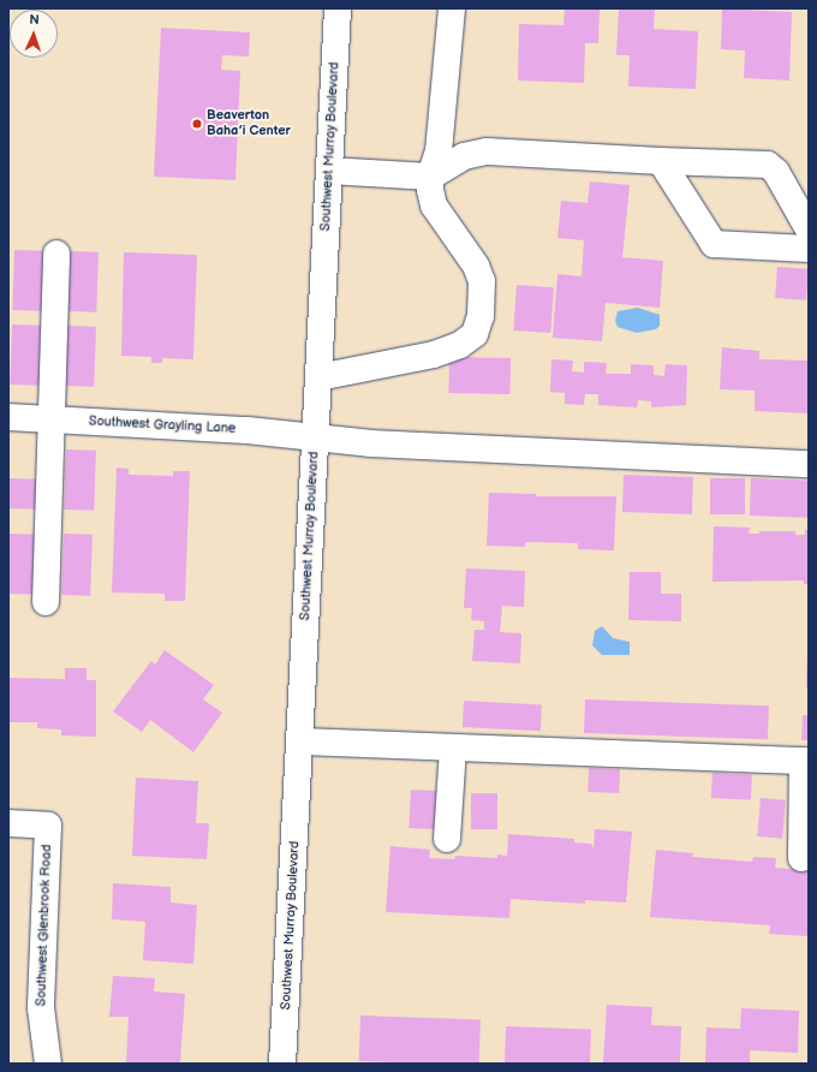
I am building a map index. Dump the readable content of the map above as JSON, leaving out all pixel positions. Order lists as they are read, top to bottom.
{
  "streets": {
    "main road": ["Southwest Murray Boulevard", "Southwest Grayling Lane", "Southwest Glenbrook Road"]
  },
  "crossings": [
    ["Southwest Murray Boulevard", "Southwest Grayling Lane"]
  ],
  "places": ["Beaverton Baha’i Center"],
  "north": "top"
}
